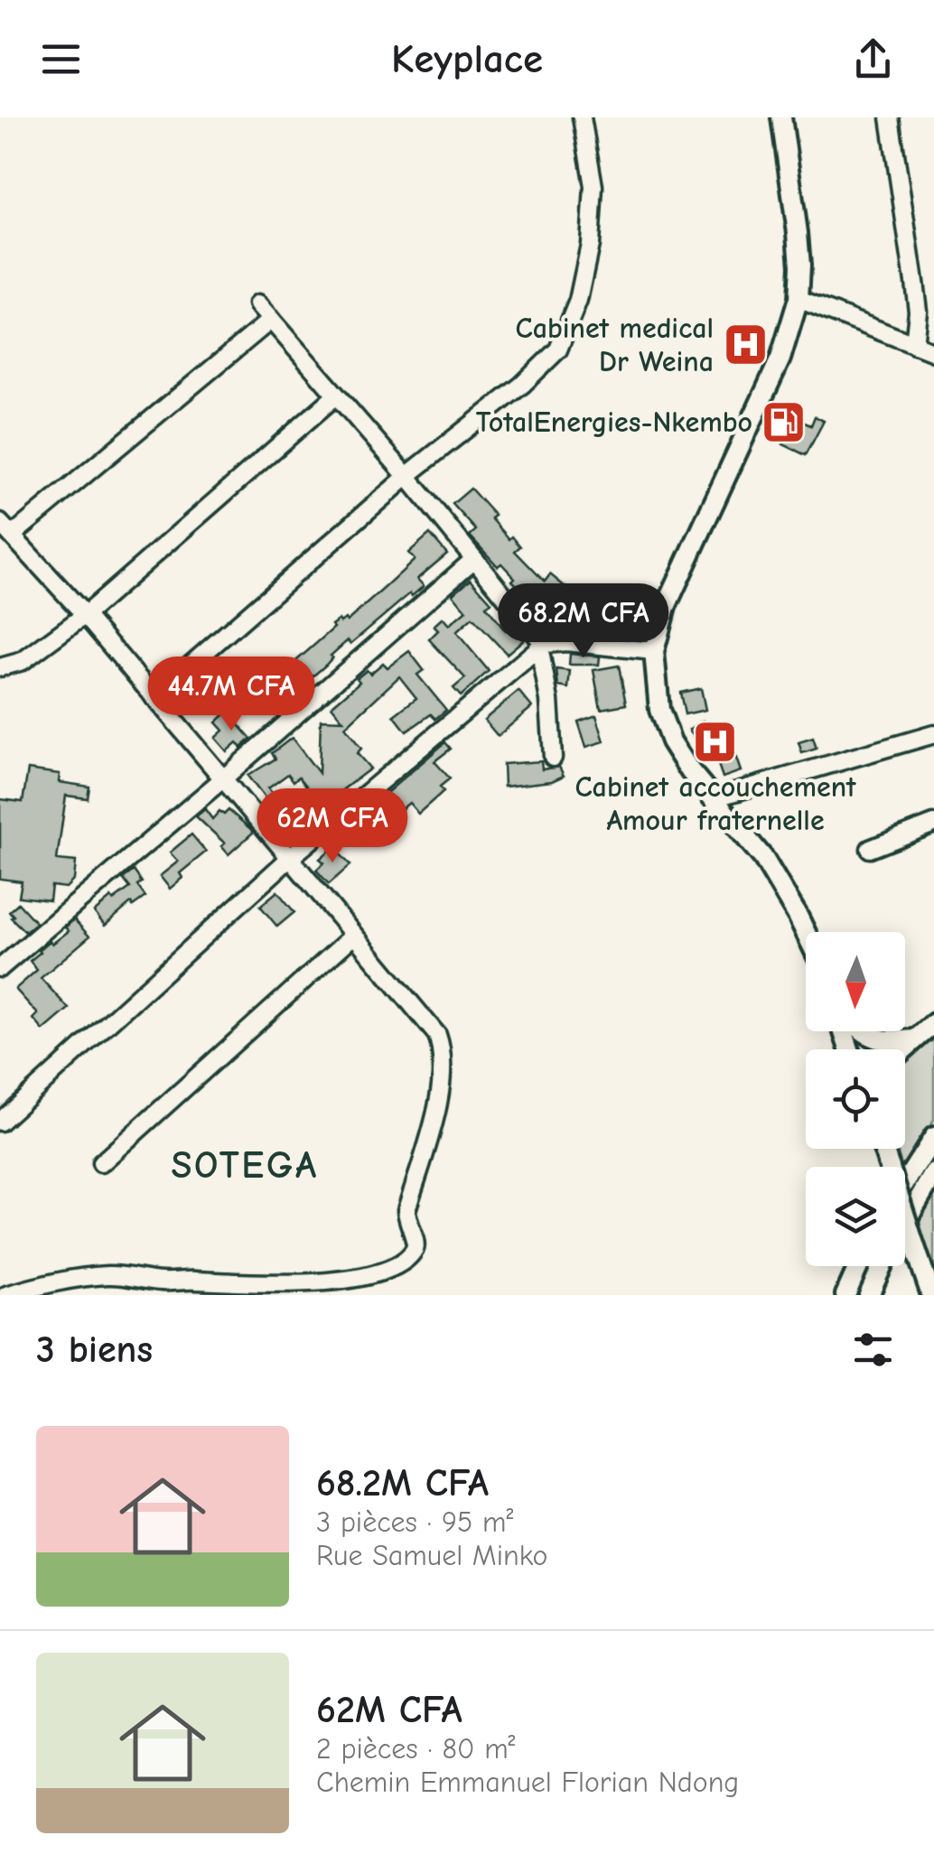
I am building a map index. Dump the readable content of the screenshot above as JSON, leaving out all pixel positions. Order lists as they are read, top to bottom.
{
  "districts": ["SOTEGA"],
  "places": {
    "hospital": ["Cabinet medical Dr Weina", "Cabinet accouchement Amour fraternelle"],
    "fuel station": ["TotalEnergies-Nkembo"]
  },
  "north": "bottom",
  "page": {
    "header": "Keyplace",
    "price": ["68.2M CFA", "44.7M CFA", "62M CFA"],
    "heading": "3 biens",
    "list": [
      {
        "name": "68.2M CFA",
        "note": "3 pièces · 95 m² · Rue Samuel Minko"
      },
      {
        "name": "62M CFA",
        "note": "2 pièces · 80 m² · Chemin Emmanuel Florian Ndong"
      }
    ]
  }
}
